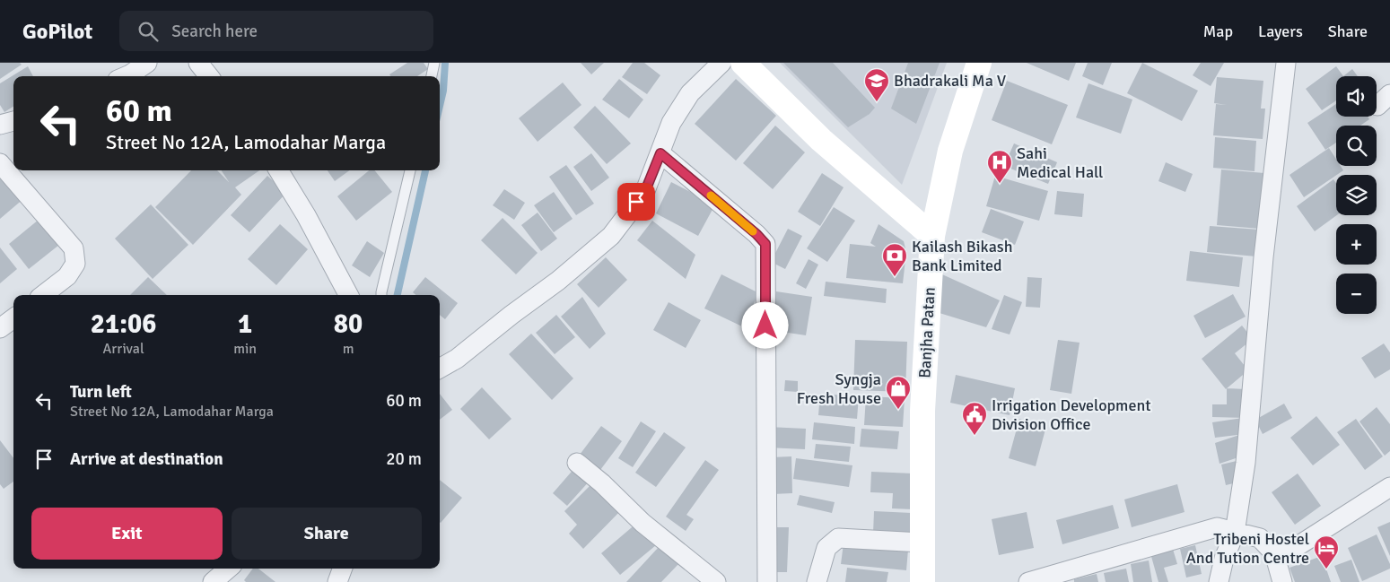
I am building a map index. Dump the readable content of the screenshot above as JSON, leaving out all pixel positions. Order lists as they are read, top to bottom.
{
  "streets": {
    "main road": ["Banjha Patan"]
  },
  "places": {
    "school or university": ["Bhadrakali Ma V"],
    "hospital": ["Sahi Medical Hall"],
    "bank": ["Kailash Bikash Bank Limited"],
    "shop": ["Syngja Fresh House"],
    "public building": ["Irrigation Development Division Office"],
    "hotel": ["Tribeni Hostel And Tution Centre"]
  },
  "page": {
    "header": "GoPilot",
    "search": "Search here",
    "nav": ["Map", "Layers", "Share"],
    "map_buttons": ["+", "−"],
    "turn": ["60 m", "Street No 12A, Lamodahar Marga"],
    "eta": [
      "21:06",
      "Arrival",
      "1",
      "min",
      "80",
      "m"
    ],
    "list": [
      {
        "name": "Turn left",
        "note": "Street No 12A, Lamodahar Marga",
        "value": "60 m"
      },
      {
        "name": "Arrive at destination",
        "value": "20 m"
      }
    ],
    "buttons": ["Exit", "Share"]
  }
}
